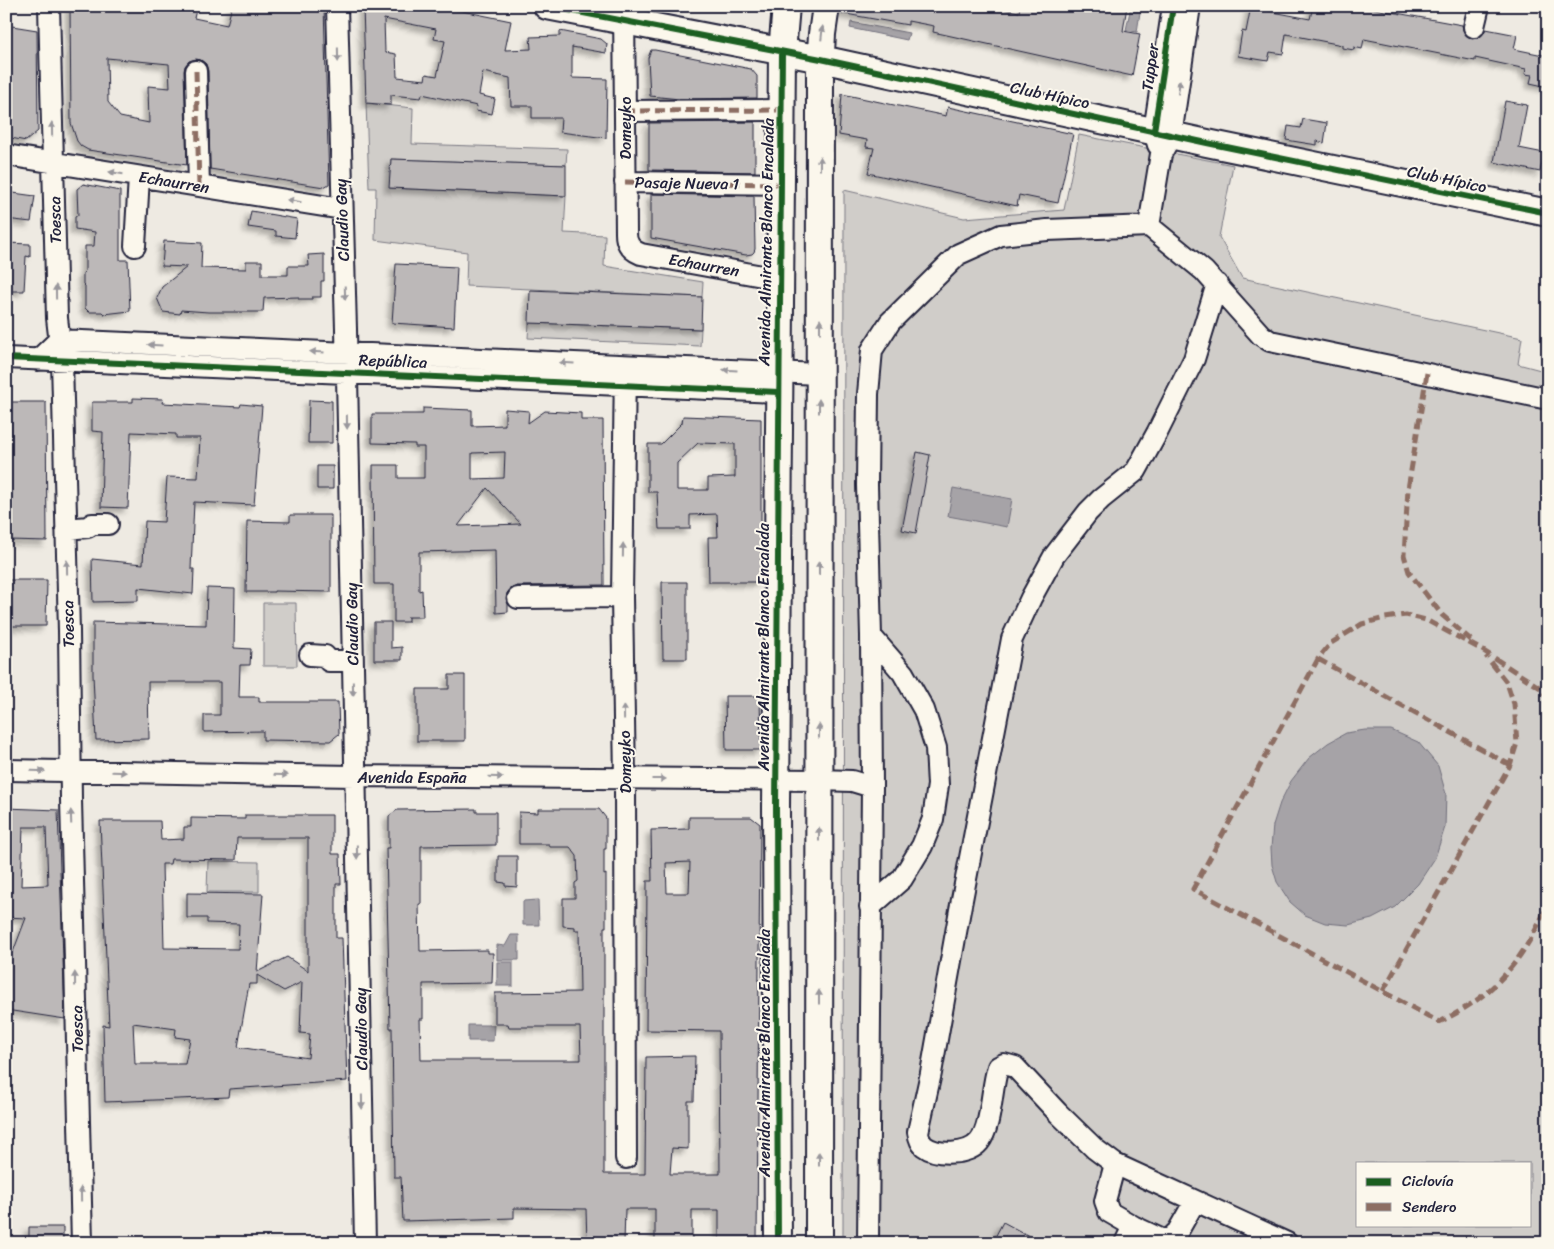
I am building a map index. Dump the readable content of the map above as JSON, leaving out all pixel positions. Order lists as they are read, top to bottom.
{
  "streets": {
    "main road": ["Club Hípico", "Avenida Almirante Blanco Encalada"],
    "street": [
      "Tupper",
      "Domeyko",
      "Echaurren",
      "Pasaje Nueva 1",
      "Toesca",
      "Claudio Gay",
      "República",
      "Avenida España"
    ]
  },
  "crossings": [
    ["Tupper", "Club Hípico"],
    ["Club Hípico", "Domeyko"],
    ["Club Hípico", "Avenida Almirante Blanco Encalada"],
    ["Domeyko", "Echaurren"],
    ["Domeyko", "Pasaje Nueva 1"],
    ["Domeyko", "República"],
    ["Domeyko", "Avenida España"],
    ["Echaurren", "Toesca"],
    ["Echaurren", "Claudio Gay"],
    ["Echaurren", "Avenida Almirante Blanco Encalada"],
    ["Pasaje Nueva 1", "Avenida Almirante Blanco Encalada"],
    ["Toesca", "República"],
    ["Toesca", "Avenida España"],
    ["Claudio Gay", "República"],
    ["Claudio Gay", "Avenida España"],
    ["Avenida Almirante Blanco Encalada", "República"],
    ["Avenida Almirante Blanco Encalada", "Avenida España"]
  ],
  "one_way": [
    "Domeyko",
    "Echaurren",
    "Toesca",
    "Claudio Gay",
    "Avenida España"
  ],
  "legend": ["Ciclovía", "Sendero"]
}
